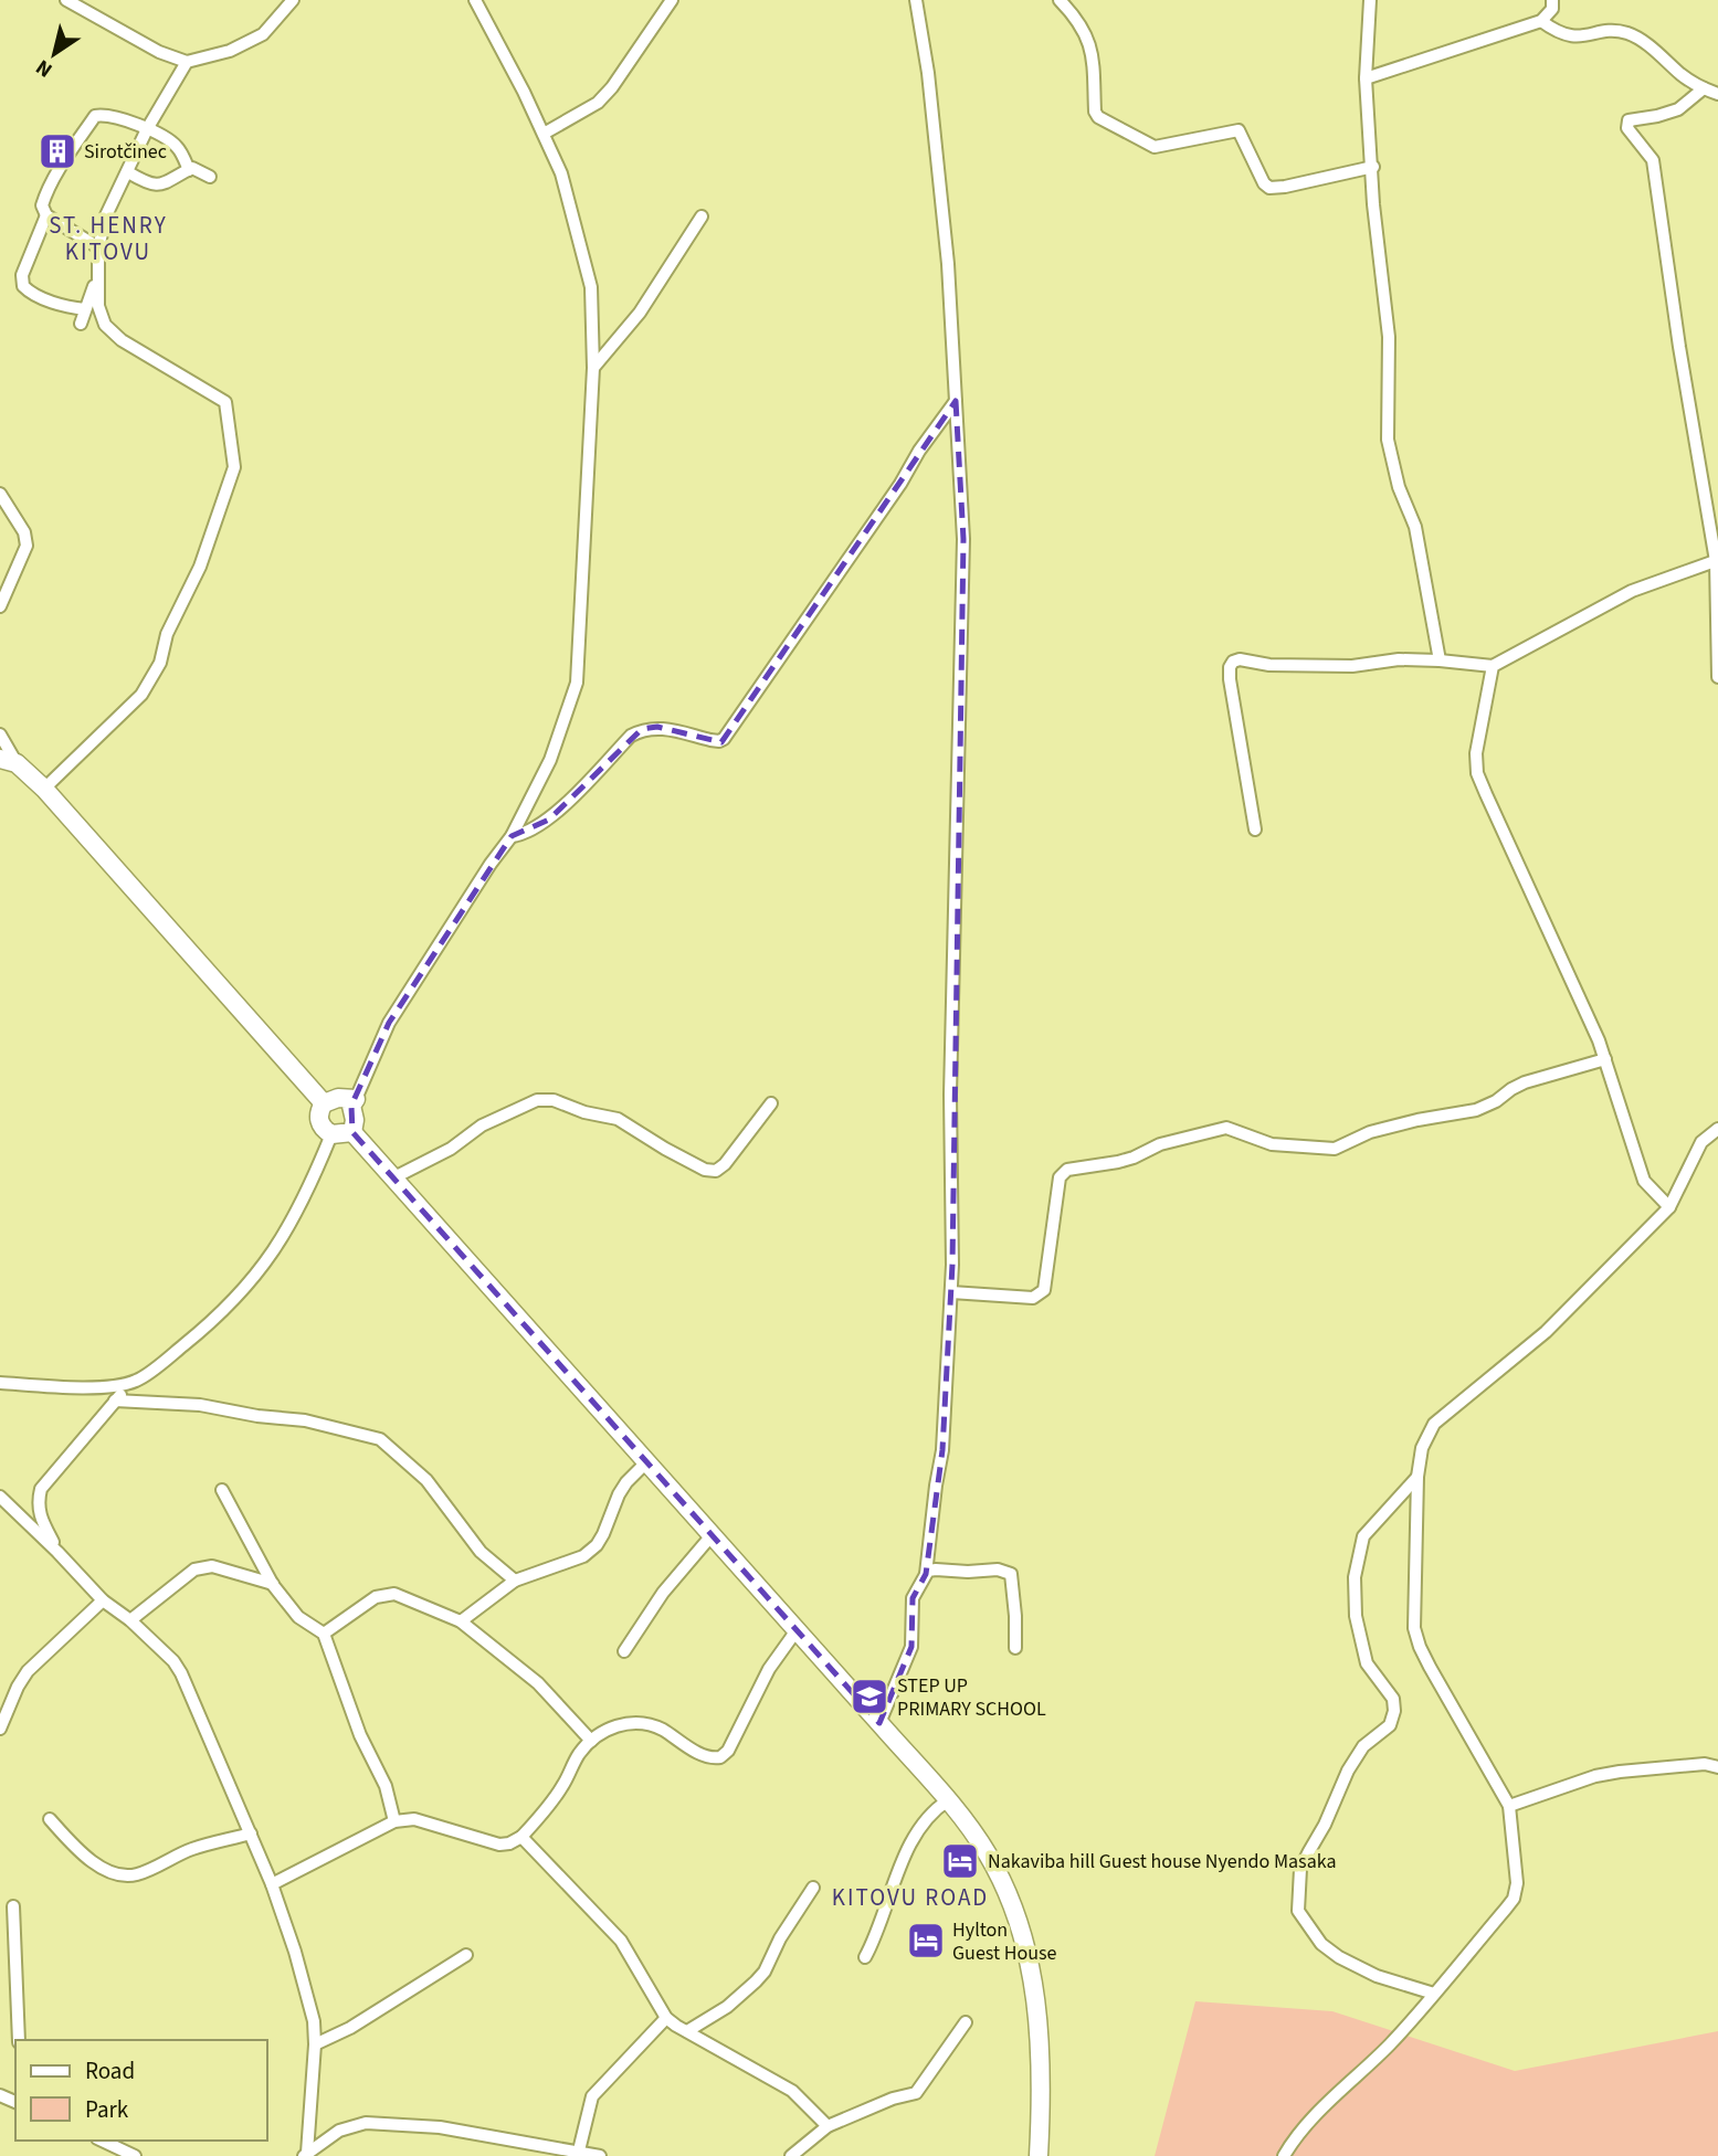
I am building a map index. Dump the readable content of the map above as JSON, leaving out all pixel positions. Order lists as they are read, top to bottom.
{
  "districts": ["ST. HENRY KITOVU", "KITOVU ROAD"],
  "places": {
    "building": ["Sirotčinec"],
    "school or university": ["STEP UP PRIMARY SCHOOL"],
    "hotel": ["Nakaviba hill Guest house Nyendo Masaka", "Hylton Guest House"]
  },
  "legend": ["Road", "Park"],
  "north": "bottom left"
}
